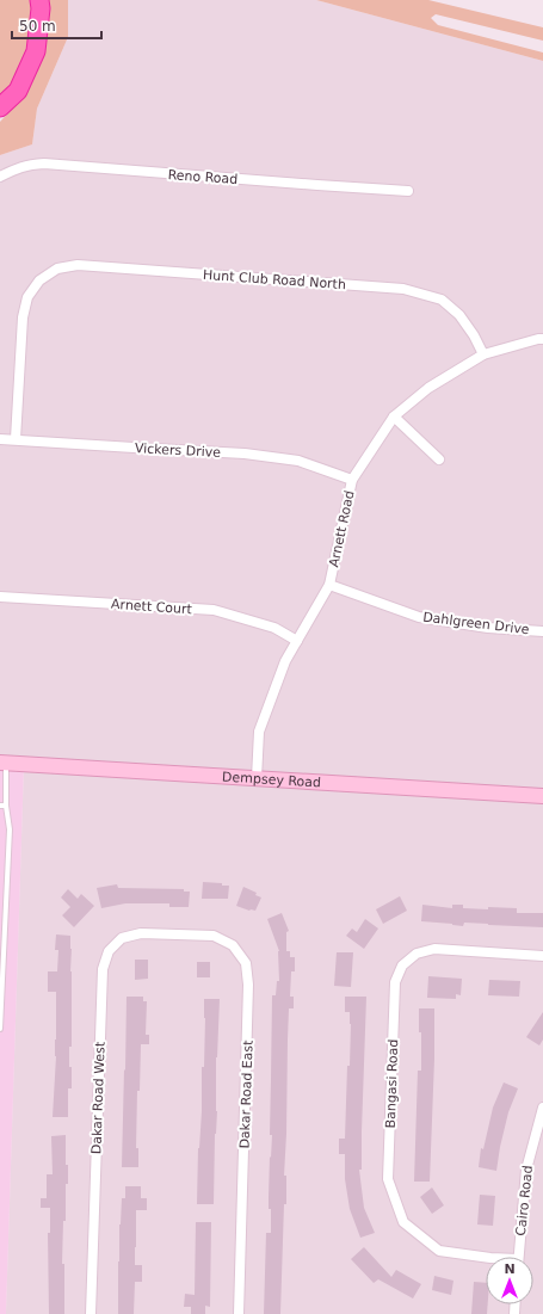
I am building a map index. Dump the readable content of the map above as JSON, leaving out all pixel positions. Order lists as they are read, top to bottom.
{
  "streets": {
    "main road": ["Dempsey Road"],
    "street": [
      "Reno Road",
      "Hunt Club Road North",
      "Vickers Drive",
      "Arnett Road",
      "Arnett Court",
      "Dahlgreen Drive",
      "Bangasi Road",
      "Dakar Road East",
      "Dakar Road West",
      "Cairo Road"
    ]
  },
  "crossings": [
    ["Hunt Club Road North", "Vickers Drive"],
    ["Hunt Club Road North", "Arnett Road"],
    ["Vickers Drive", "Arnett Road"],
    ["Arnett Road", "Arnett Court"],
    ["Arnett Road", "Dahlgreen Drive"],
    ["Arnett Road", "Dempsey Road"],
    ["Dakar Road East", "Dakar Road West"]
  ],
  "scale_bar": "50 m",
  "north": "top"
}
